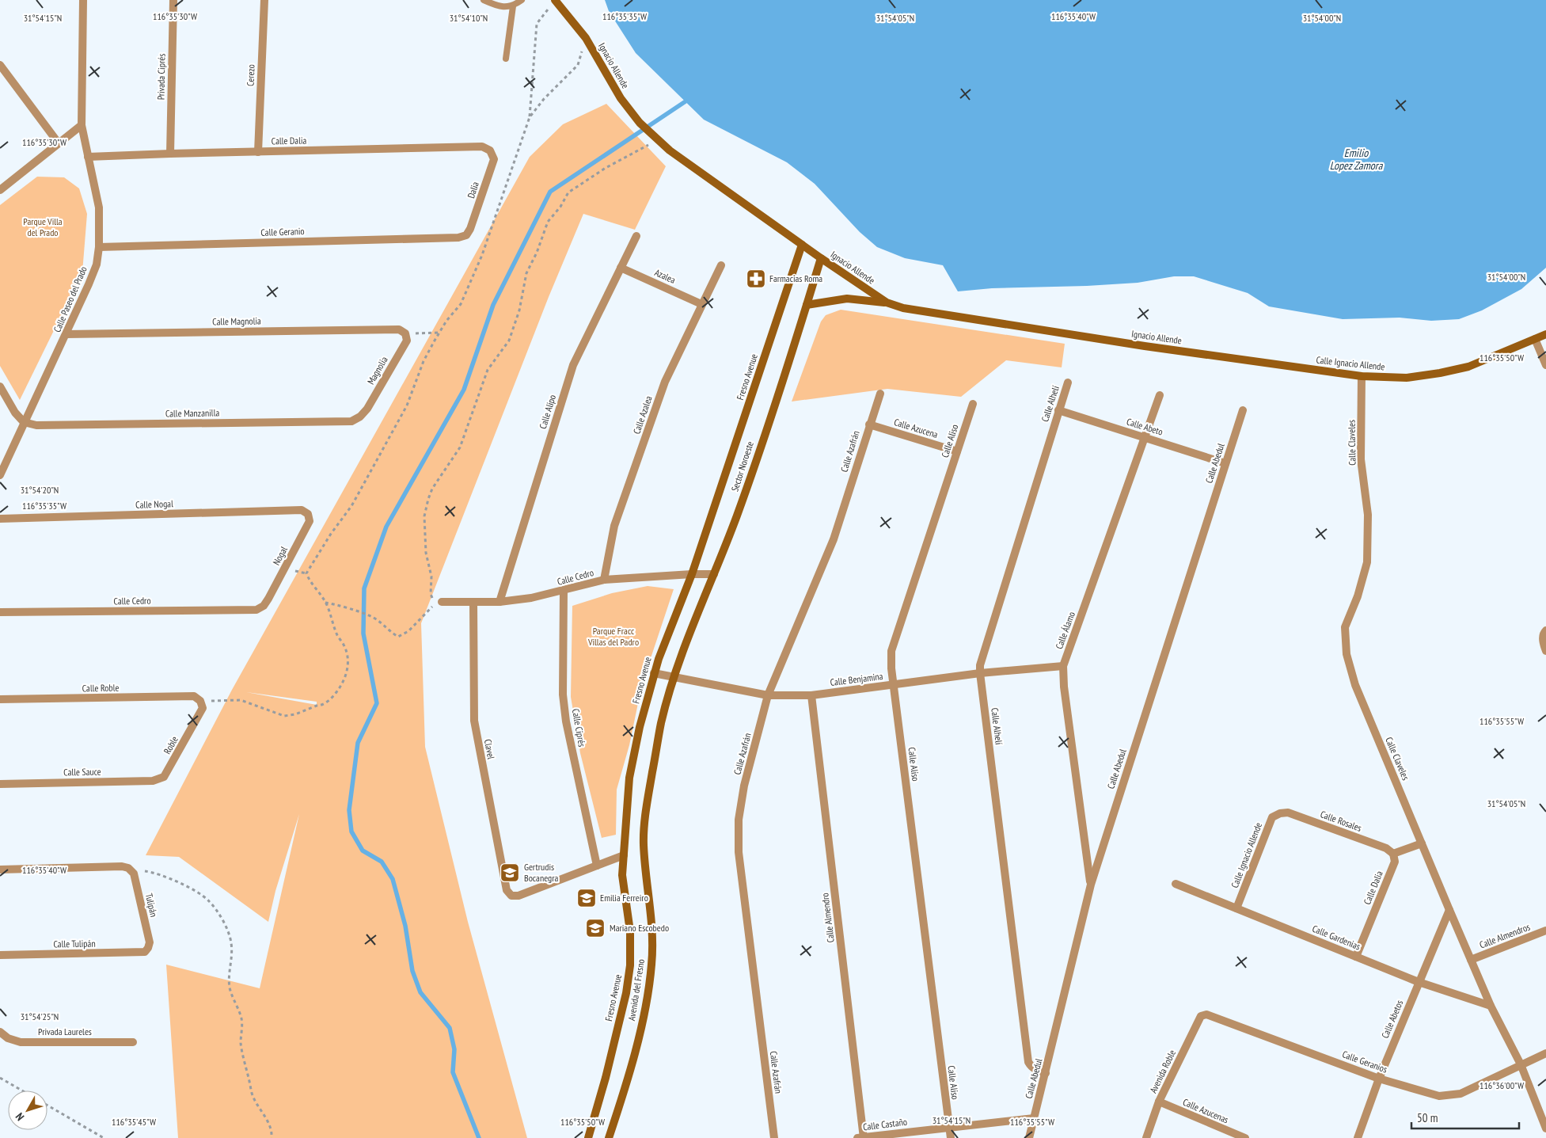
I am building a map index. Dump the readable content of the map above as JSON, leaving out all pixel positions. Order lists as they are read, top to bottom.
{
  "streets": {
    "street": [
      "Ignacio Allende",
      "Cerezo",
      "Privada Ciprés",
      "Calle Dalia",
      "Dalia",
      "Calle Geranio",
      "Azalea",
      "Calle Paseo del Prado",
      "Calle Magnolia",
      "Calle Ignacio Allende",
      "Magnolia",
      "Fresno Avenue",
      "Calle Alhelí",
      "Calle Alipo",
      "Calle Manzanilla",
      "Calle Azalea",
      "Calle Abeto",
      "Calle Azucena",
      "Calle Aliso",
      "Calle Claveles",
      "Calle Azafrán",
      "Calle Abedul",
      "Sector Noroeste",
      "Calle Nogal",
      "Nogal",
      "Calle Cedro",
      "Calle Álamo",
      "Calle Benjamina",
      "Calle Roble",
      "Calle Ciprés",
      "Roble",
      "Clavel",
      "Calle Sauce",
      "Calle Rosales",
      "Tulipán",
      "Calle Almendro",
      "Calle Almendros",
      "Calle Gardenias",
      "Calle Tulipán",
      "Avenida del Fresno",
      "Calle Abetos",
      "Privada Laureles",
      "Calle Geranios",
      "Avenida Roble",
      "Calle Azucenas",
      "Calle Castaño"
    ]
  },
  "crossings": [
    ["Ignacio Allende", "Calle Ignacio Allende"],
    ["Ignacio Allende", "Fresno Avenue"],
    ["Ignacio Allende", "Sector Noroeste"],
    ["Cerezo", "Calle Dalia"],
    ["Privada Ciprés", "Calle Dalia"],
    ["Calle Dalia", "Dalia"],
    ["Calle Dalia", "Calle Paseo del Prado"],
    ["Calle Dalia", "Calle Rosales"],
    ["Calle Dalia", "Calle Gardenias"],
    ["Dalia", "Calle Geranio"],
    ["Calle Geranio", "Calle Paseo del Prado"],
    ["Azalea", "Calle Alipo"],
    ["Azalea", "Calle Azalea"],
    ["Calle Paseo del Prado", "Calle Magnolia"],
    ["Calle Paseo del Prado", "Calle Manzanilla"],
    ["Calle Magnolia", "Magnolia"],
    ["Calle Ignacio Allende", "Calle Claveles"],
    ["Calle Ignacio Allende", "Calle Rosales"],
    ["Calle Ignacio Allende", "Calle Gardenias"],
    ["Magnolia", "Calle Manzanilla"],
    ["Fresno Avenue", "Calle Cedro"],
    ["Fresno Avenue", "Calle Benjamina"],
    ["Calle Alhelí", "Calle Abeto"],
    ["Calle Alhelí", "Calle Abedul"],
    ["Calle Alhelí", "Calle Benjamina"],
    ["Calle Alipo", "Calle Cedro"],
    ["Calle Azalea", "Calle Cedro"],
    ["Calle Abeto", "Calle Abedul"],
    ["Calle Abeto", "Calle Álamo"],
    ["Calle Azucena", "Calle Aliso"],
    ["Calle Azucena", "Calle Azafrán"],
    ["Calle Aliso", "Calle Benjamina"],
    ["Calle Aliso", "Calle Castaño"],
    ["Calle Claveles", "Calle Almendros"],
    ["Calle Claveles", "Calle Gardenias"],
    ["Calle Claveles", "Calle Abetos"],
    ["Calle Claveles", "Calle Geranios"],
    ["Calle Azafrán", "Calle Benjamina"],
    ["Calle Abedul", "Calle Álamo"],
    ["Calle Abedul", "Calle Castaño"],
    ["Sector Noroeste", "Calle Cedro"],
    ["Sector Noroeste", "Calle Benjamina"],
    ["Sector Noroeste", "Avenida del Fresno"],
    ["Calle Nogal", "Nogal"],
    ["Nogal", "Calle Cedro"],
    ["Calle Cedro", "Calle Ciprés"],
    ["Calle Cedro", "Clavel"],
    ["Calle Álamo", "Calle Benjamina"],
    ["Calle Benjamina", "Calle Almendro"],
    ["Calle Benjamina", "Avenida del Fresno"],
    ["Calle Roble", "Roble"],
    ["Calle Ciprés", "Clavel"],
    ["Roble", "Calle Sauce"],
    ["Tulipán", "Calle Tulipán"],
    ["Calle Almendro", "Calle Castaño"],
    ["Calle Gardenias", "Calle Abetos"],
    ["Calle Abetos", "Calle Geranios"],
    ["Calle Geranios", "Avenida Roble"],
    ["Avenida Roble", "Calle Azucenas"]
  ],
  "water": ["Emilio Lopez Zamora"],
  "parks": ["Parque Villa del Prado", "Parque Fracc Villas del Padro"],
  "places": {
    "pharmacy": ["Farmacias Roma"],
    "school or university": ["Gertrudis Bocanegra", "Emilia Ferreiro", "Mariano Escobedo"]
  },
  "scale_bar": "50 m",
  "north": "bottom left",
  "coordinates": [
    "116°35'30\"W",
    "116°35'35\"W",
    "116°35'40\"W",
    "31°54'15\"N",
    "31°54'10\"N",
    "31°54'05\"N",
    "31°54'00\"N",
    "116°35'50\"W",
    "31°54'20\"N",
    "116°35'55\"W",
    "31°54'25\"N",
    "116°36'00\"W",
    "116°35'45\"W"
  ]
}
